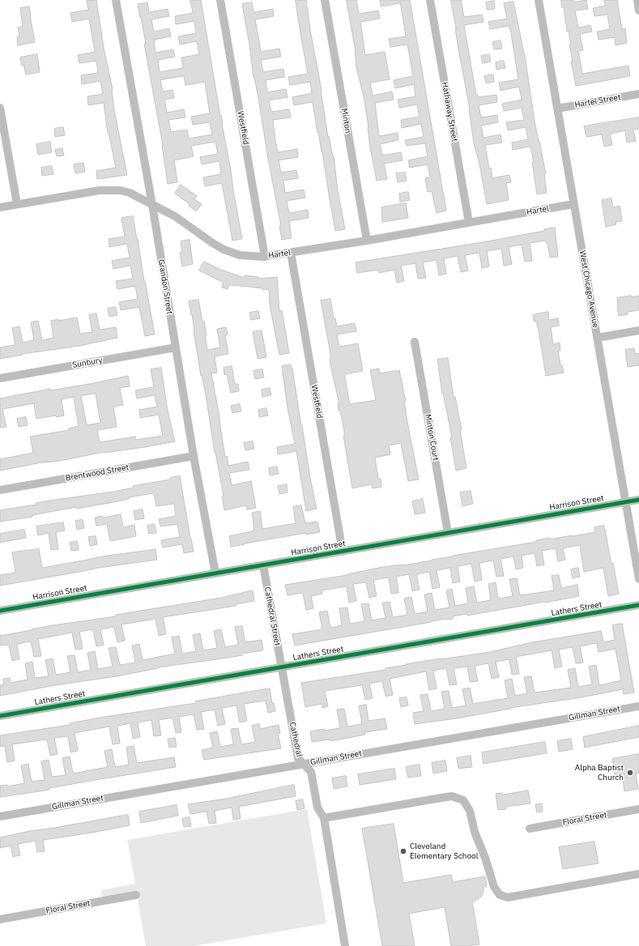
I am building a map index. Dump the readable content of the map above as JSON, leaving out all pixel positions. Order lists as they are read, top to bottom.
{
  "streets": {
    "street": [
      "Hartel Street",
      "Hathaway Street",
      "Minton",
      "Westfield",
      "Hartel",
      "Grandon Street",
      "West Chicago Avenue",
      "Sunbury",
      "Minton Court",
      "Brentwood Street",
      "Harrison Street",
      "Lathers Street",
      "Cathedral Street",
      "Gillman Street",
      "Cathedral",
      "Floral Street"
    ]
  },
  "crossings": [
    ["Hartel Street", "West Chicago Avenue"],
    ["Hathaway Street", "Hartel"],
    ["Minton", "Hartel"],
    ["Westfield", "Hartel"],
    ["Westfield", "Harrison Street"],
    ["Hartel", "Grandon Street"],
    ["Hartel", "West Chicago Avenue"],
    ["Grandon Street", "Sunbury"],
    ["Grandon Street", "Brentwood Street"],
    ["Grandon Street", "Harrison Street"],
    ["West Chicago Avenue", "Harrison Street"],
    ["Minton Court", "Harrison Street"],
    ["Harrison Street", "Cathedral Street"],
    ["Lathers Street", "Cathedral Street"],
    ["Lathers Street", "Cathedral"],
    ["Cathedral Street", "Cathedral"],
    ["Gillman Street", "Cathedral"]
  ],
  "places": ["Alpha Baptist Church", "Cleveland Elementary School"]
}
